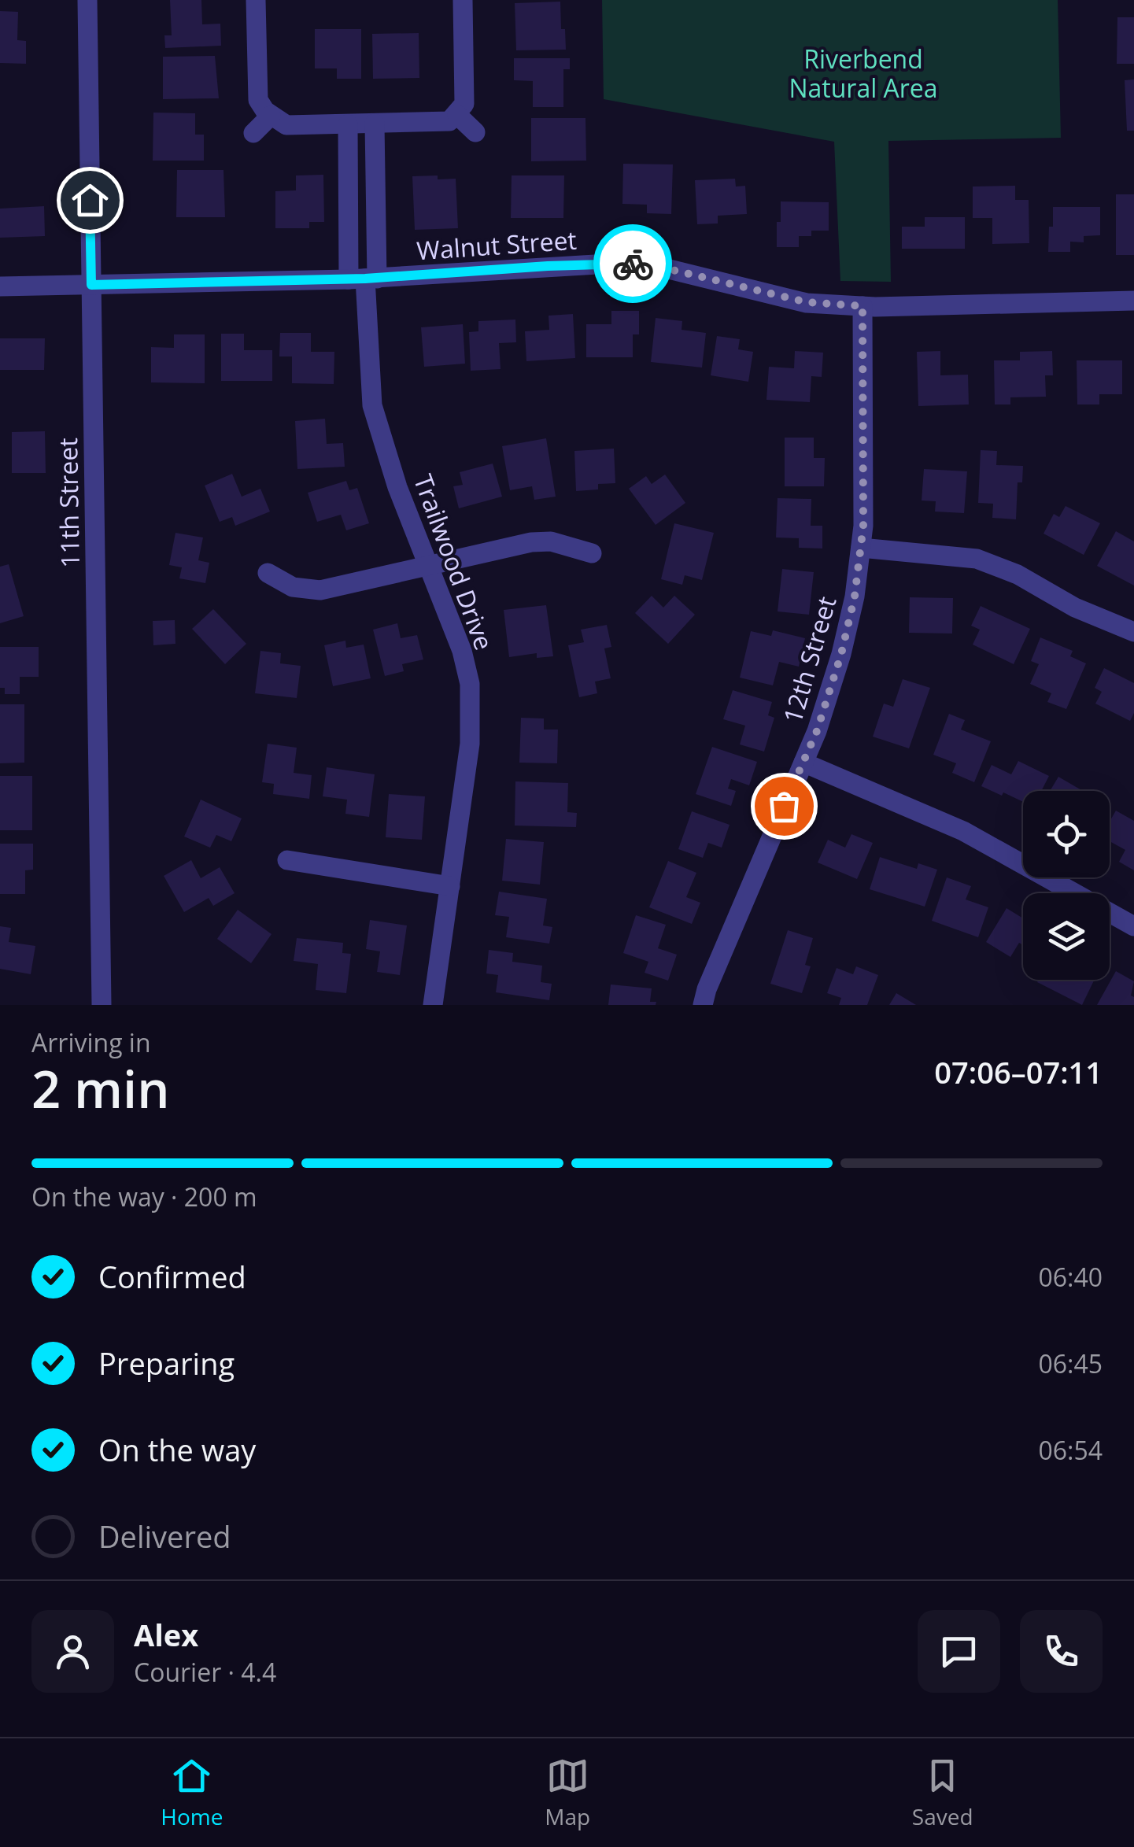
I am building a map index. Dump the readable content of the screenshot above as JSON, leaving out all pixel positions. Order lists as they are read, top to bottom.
{
  "streets": {
    "street": [
      "Walnut Street",
      "11th Street",
      "Trailwood Drive",
      "12th Street"
    ]
  },
  "crossings": [
    ["Walnut Street", "11th Street"],
    ["Walnut Street", "Trailwood Drive"],
    ["Walnut Street", "12th Street"]
  ],
  "parks": ["Riverbend Natural Area"],
  "page": {
    "heading": ["2 min", "Arriving in", "07:06–07:11"],
    "panel": ["Alex", "Courier · 4.4"],
    "bar": "On the way · 200 m",
    "list": [
      ["Confirmed", "06:40"],
      ["Preparing", "06:45"],
      ["On the way", "06:54"],
      "Delivered"
    ],
    "tabs": ["Home", "Map", "Saved"]
  }
}
